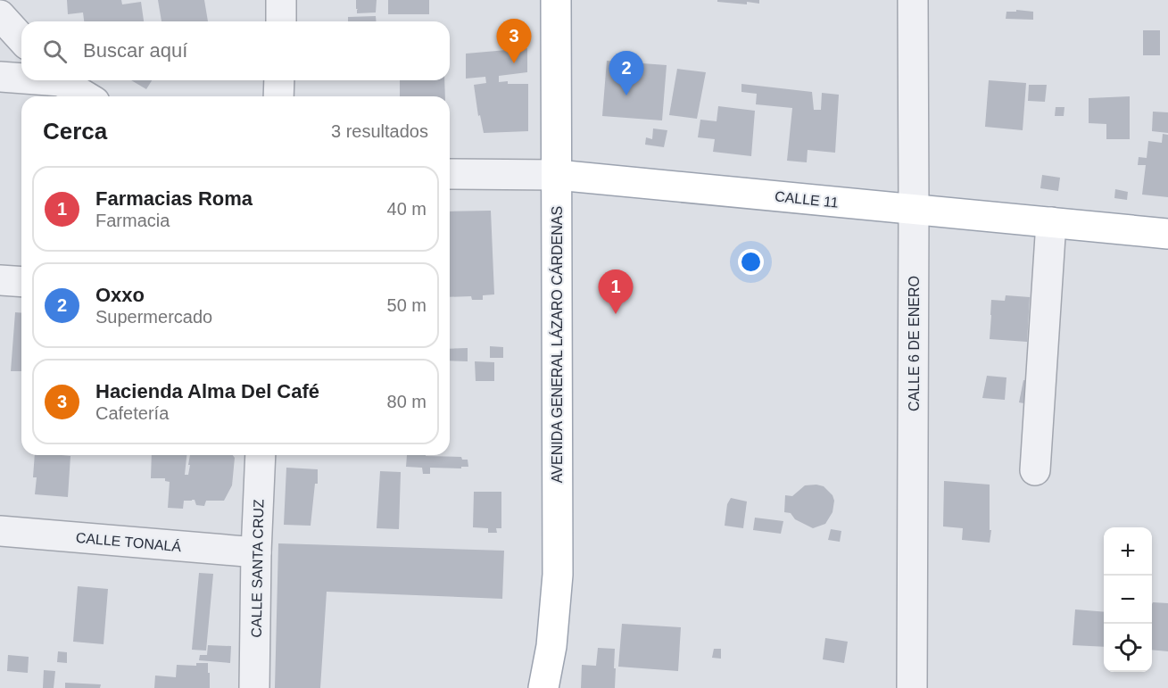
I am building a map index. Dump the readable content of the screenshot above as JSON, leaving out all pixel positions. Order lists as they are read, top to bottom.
{
  "streets": {
    "main road": ["CALLE 11", "AVENIDA GENERAL LÁZARO CÁRDENAS"],
    "street": ["CALLE 6 DE ENERO", "CALLE TONALÁ", "CALLE SANTA CRUZ"]
  },
  "crossings": [
    ["CALLE 11", "CALLE 6 DE ENERO"],
    ["CALLE 11", "AVENIDA GENERAL LÁZARO CÁRDENAS"],
    ["CALLE TONALÁ", "CALLE SANTA CRUZ"]
  ],
  "page": {
    "pins": ["3", "2", "1"],
    "search": "Buscar aquí",
    "heading": ["Cerca", "3 resultados"],
    "list": [
      {
        "mark": "1",
        "name": "Farmacias Roma",
        "note": "Farmacia",
        "value": "40 m"
      },
      {
        "mark": "2",
        "name": "Oxxo",
        "note": "Supermercado",
        "value": "50 m"
      },
      {
        "mark": "3",
        "name": "Hacienda Alma Del Café",
        "note": "Cafetería",
        "value": "80 m"
      }
    ],
    "map_buttons": ["+", "−"]
  }
}
